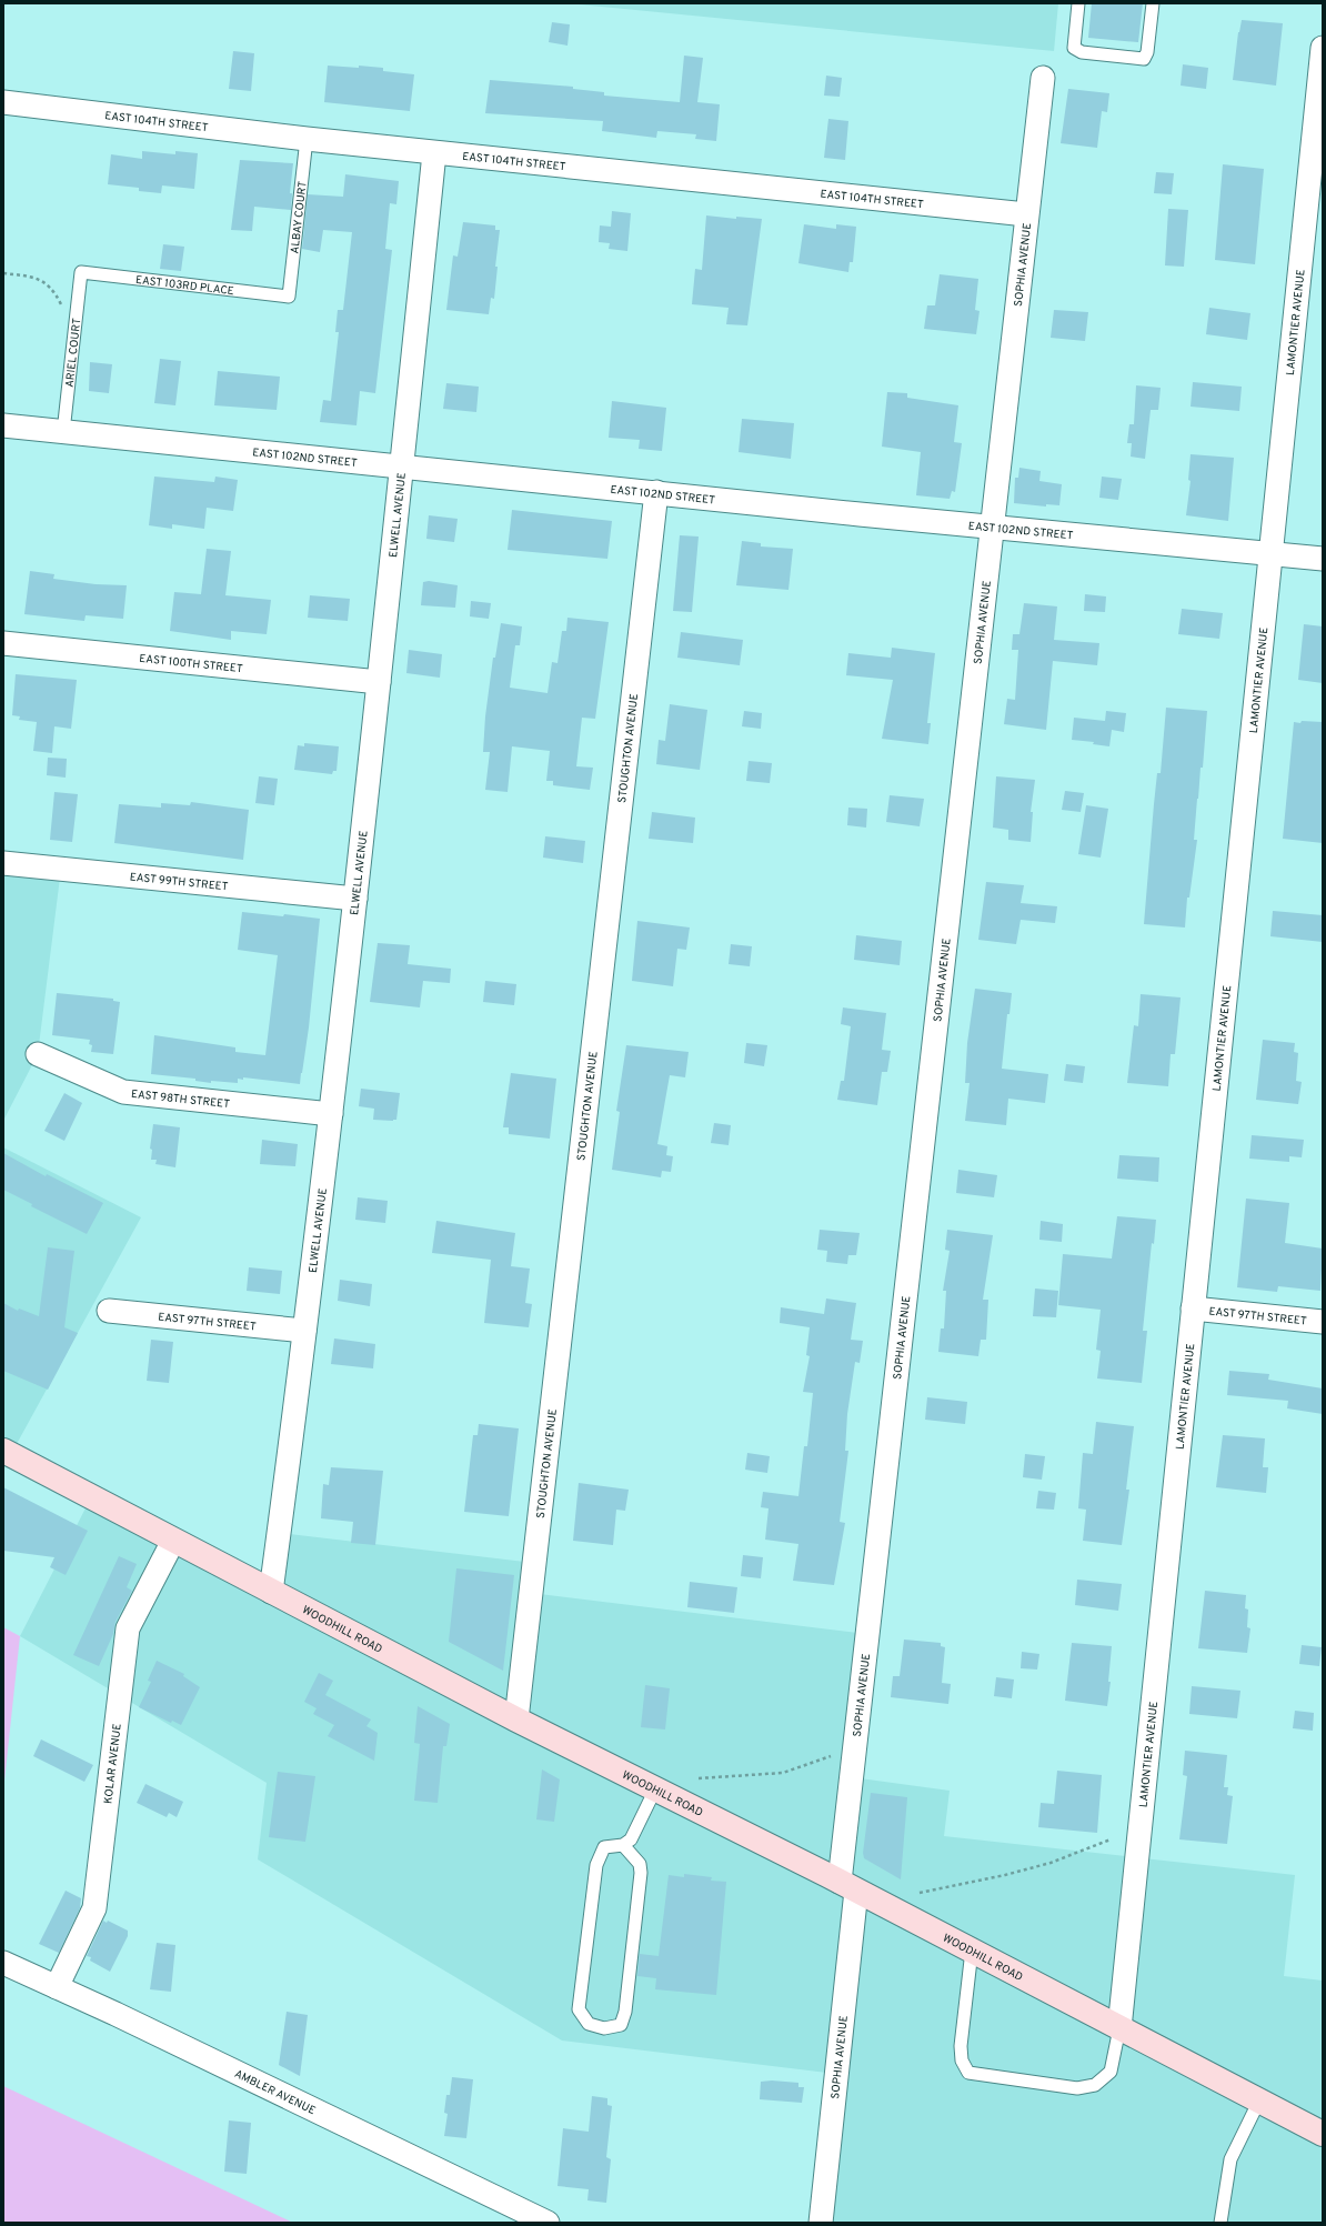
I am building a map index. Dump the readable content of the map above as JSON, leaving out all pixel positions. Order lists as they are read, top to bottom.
{
  "streets": {
    "main road": ["WOODHILL ROAD"],
    "street": [
      "EAST 104TH STREET",
      "SOPHIA AVENUE",
      "LAMONTIER AVENUE",
      "EAST 102ND STREET",
      "ELWELL AVENUE",
      "EAST 100TH STREET",
      "STOUGHTON AVENUE",
      "EAST 99TH STREET",
      "EAST 98TH STREET",
      "EAST 97TH STREET",
      "KOLAR AVENUE",
      "AMBLER AVENUE"
    ],
    "lane": ["ALBAY COURT", "EAST 103RD PLACE", "ARIEL COURT"]
  },
  "crossings": [
    ["EAST 104TH STREET", "ALBAY COURT"],
    ["EAST 104TH STREET", "SOPHIA AVENUE"],
    ["EAST 104TH STREET", "ELWELL AVENUE"],
    ["ALBAY COURT", "EAST 103RD PLACE"],
    ["SOPHIA AVENUE", "EAST 102ND STREET"],
    ["SOPHIA AVENUE", "WOODHILL ROAD"],
    ["EAST 103RD PLACE", "ARIEL COURT"],
    ["LAMONTIER AVENUE", "EAST 102ND STREET"],
    ["LAMONTIER AVENUE", "EAST 97TH STREET"],
    ["LAMONTIER AVENUE", "WOODHILL ROAD"],
    ["ARIEL COURT", "EAST 102ND STREET"],
    ["EAST 102ND STREET", "ELWELL AVENUE"],
    ["EAST 102ND STREET", "STOUGHTON AVENUE"],
    ["ELWELL AVENUE", "EAST 100TH STREET"],
    ["ELWELL AVENUE", "EAST 99TH STREET"],
    ["ELWELL AVENUE", "EAST 98TH STREET"],
    ["ELWELL AVENUE", "EAST 97TH STREET"],
    ["ELWELL AVENUE", "WOODHILL ROAD"],
    ["STOUGHTON AVENUE", "WOODHILL ROAD"],
    ["WOODHILL ROAD", "KOLAR AVENUE"],
    ["KOLAR AVENUE", "AMBLER AVENUE"]
  ]
}
